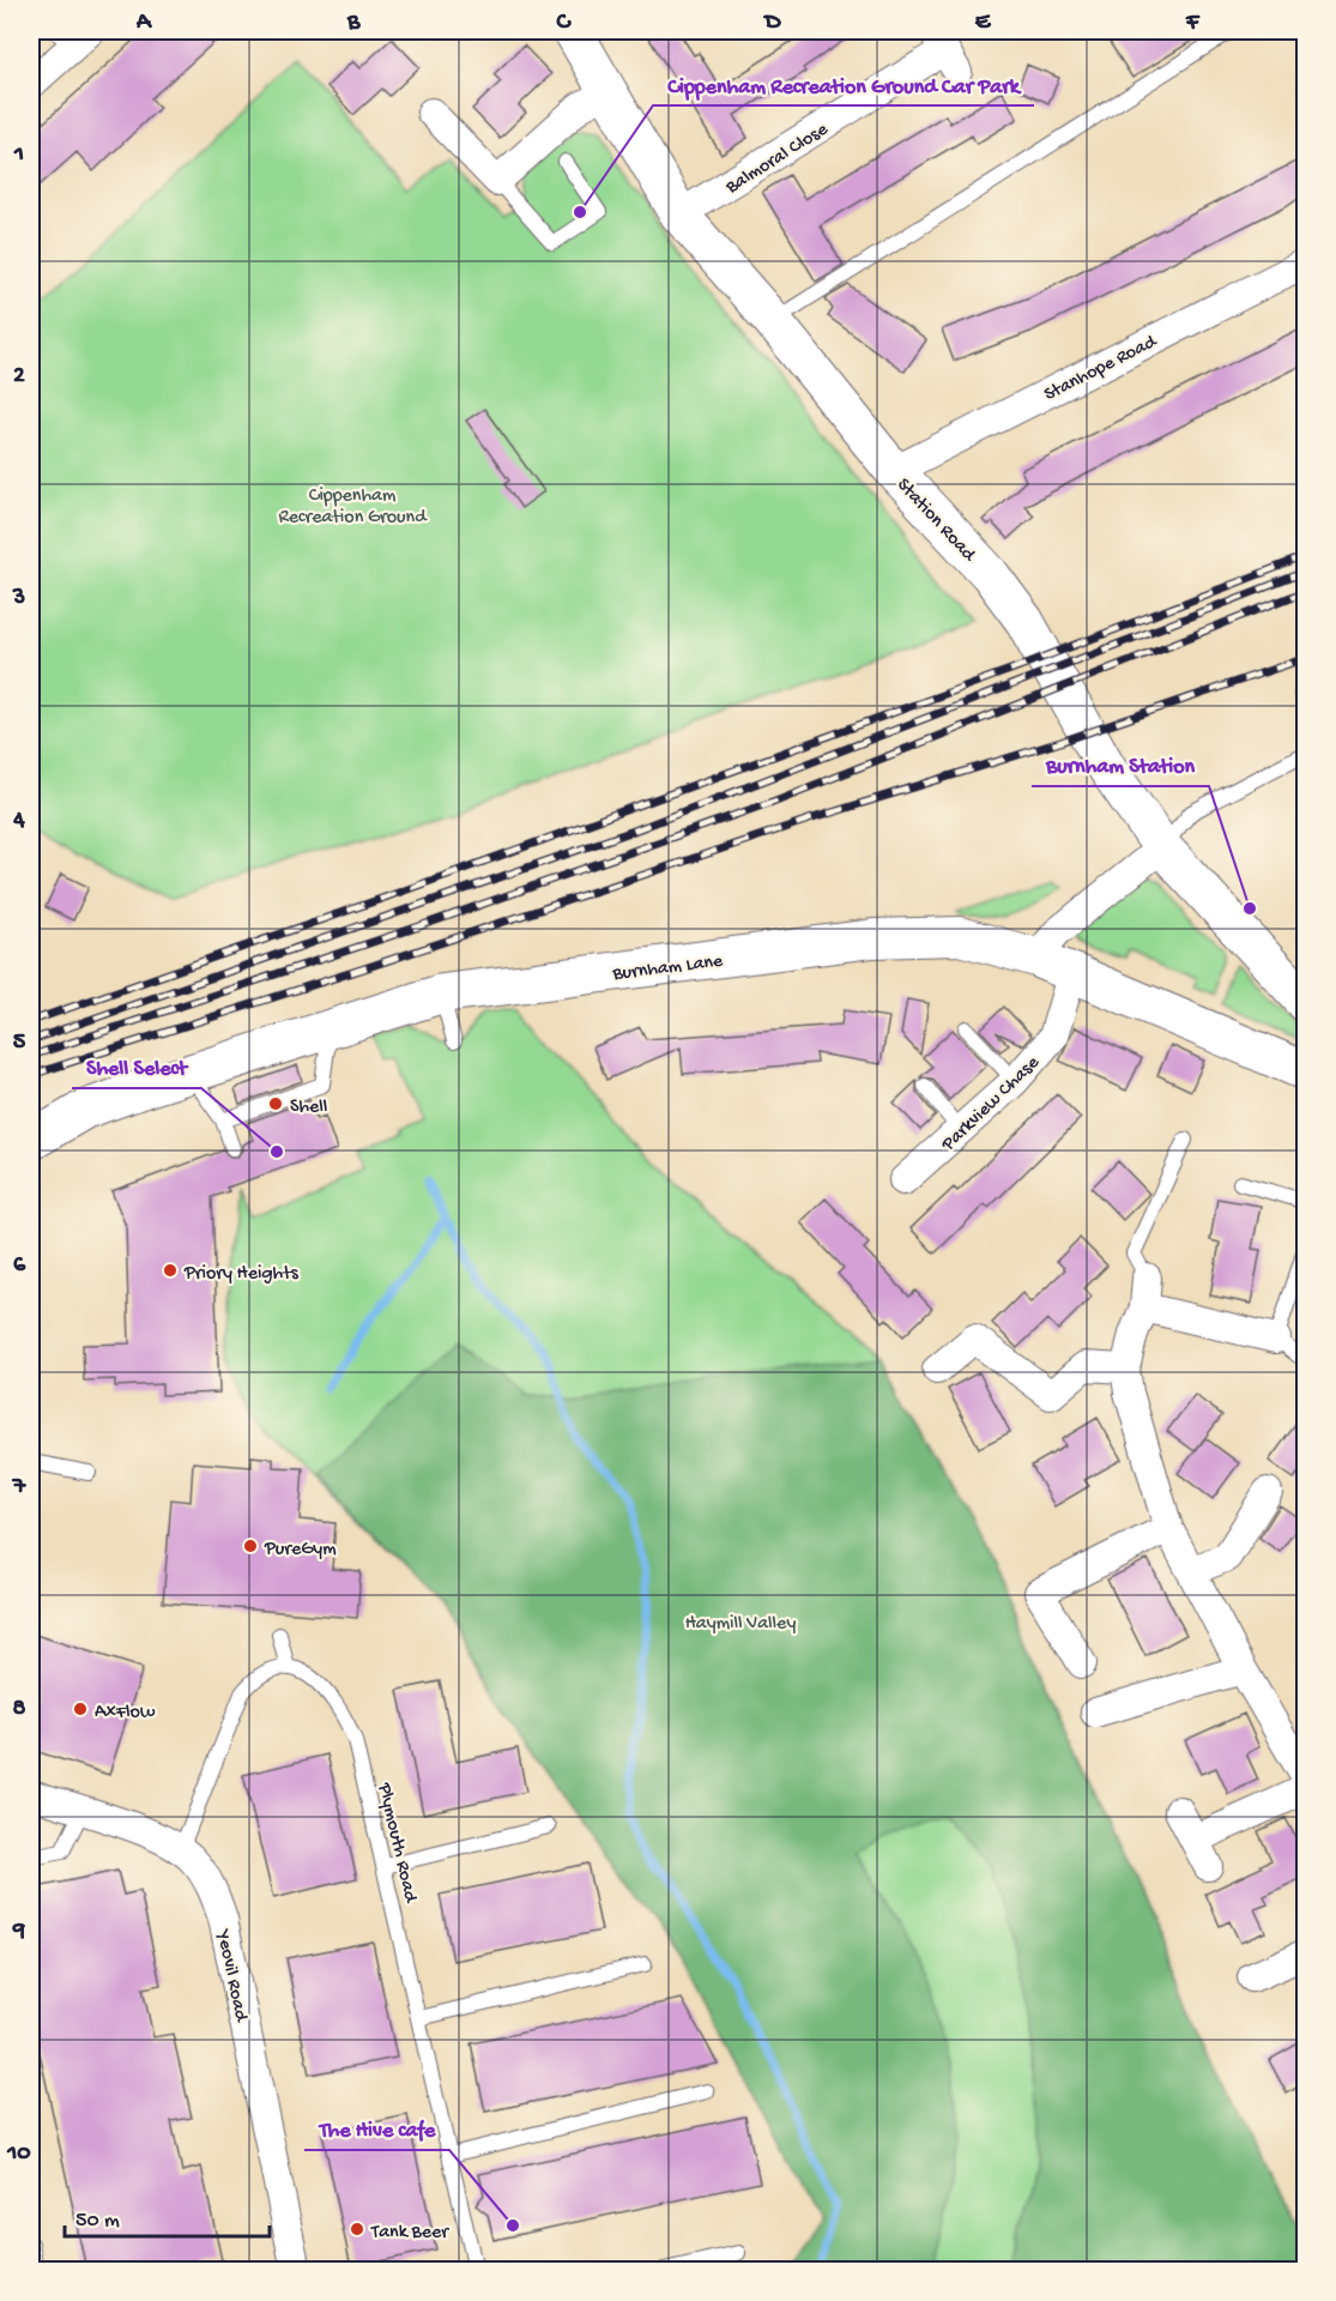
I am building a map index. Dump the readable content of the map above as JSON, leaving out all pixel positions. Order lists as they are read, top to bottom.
{
  "streets": {
    "street": [
      "Balmoral Close",
      "Stanhope Road",
      "Station Road",
      "Burnham Lane",
      "Parkview Chase",
      "Yeovil Road"
    ],
    "lane": ["Plymouth Road"]
  },
  "crossings": [
    ["Balmoral Close", "Station Road"],
    ["Stanhope Road", "Station Road"],
    ["Burnham Lane", "Parkview Chase"]
  ],
  "parks": ["Cippenham Recreation Ground", "Haymill Valley"],
  "places": [
    "Cippenham Recreation Ground Car Park",
    "Burnham Station",
    "Shell",
    "Shell Select",
    "Priory Heights",
    "PureGym",
    "AxFlow",
    "The Hive cafe",
    "Tank Beer"
  ],
  "scale_bar": "50 m",
  "grid": {
    "columns": [
      "A",
      "B",
      "C",
      "D",
      "E",
      "F"
    ],
    "rows": [
      "1",
      "2",
      "3",
      "4",
      "5",
      "6",
      "7",
      "8",
      "9",
      "10"
    ]
  }
}
